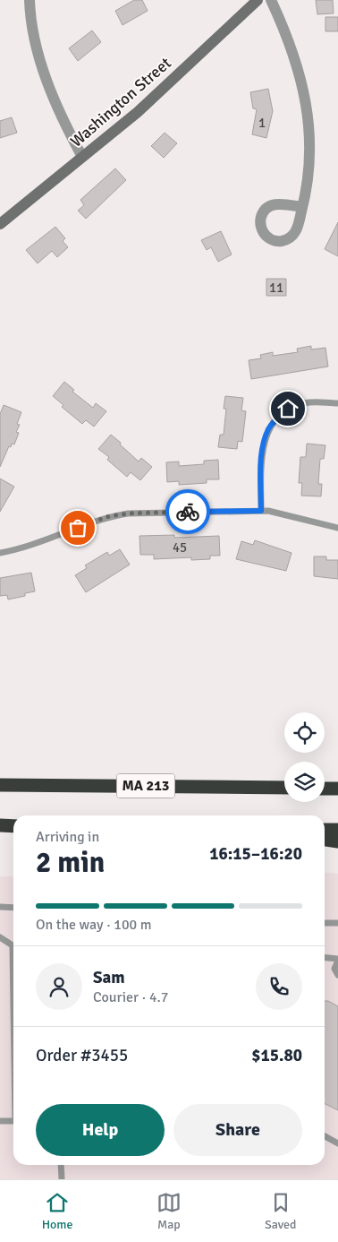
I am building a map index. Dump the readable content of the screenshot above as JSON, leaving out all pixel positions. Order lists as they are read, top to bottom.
{
  "streets": {
    "highway": ["MA 213"],
    "street": ["Washington Street"]
  },
  "house_numbers": ["1", "11", "45"],
  "page": {
    "heading": ["2 min", "Arriving in", "16:15–16:20"],
    "panel": [
      "Sam",
      "Courier · 4.7",
      "Order #3455",
      "$15.80"
    ],
    "bar": "On the way · 100 m",
    "buttons": ["Help", "Share"],
    "tabs": ["Home", "Map", "Saved"]
  }
}
